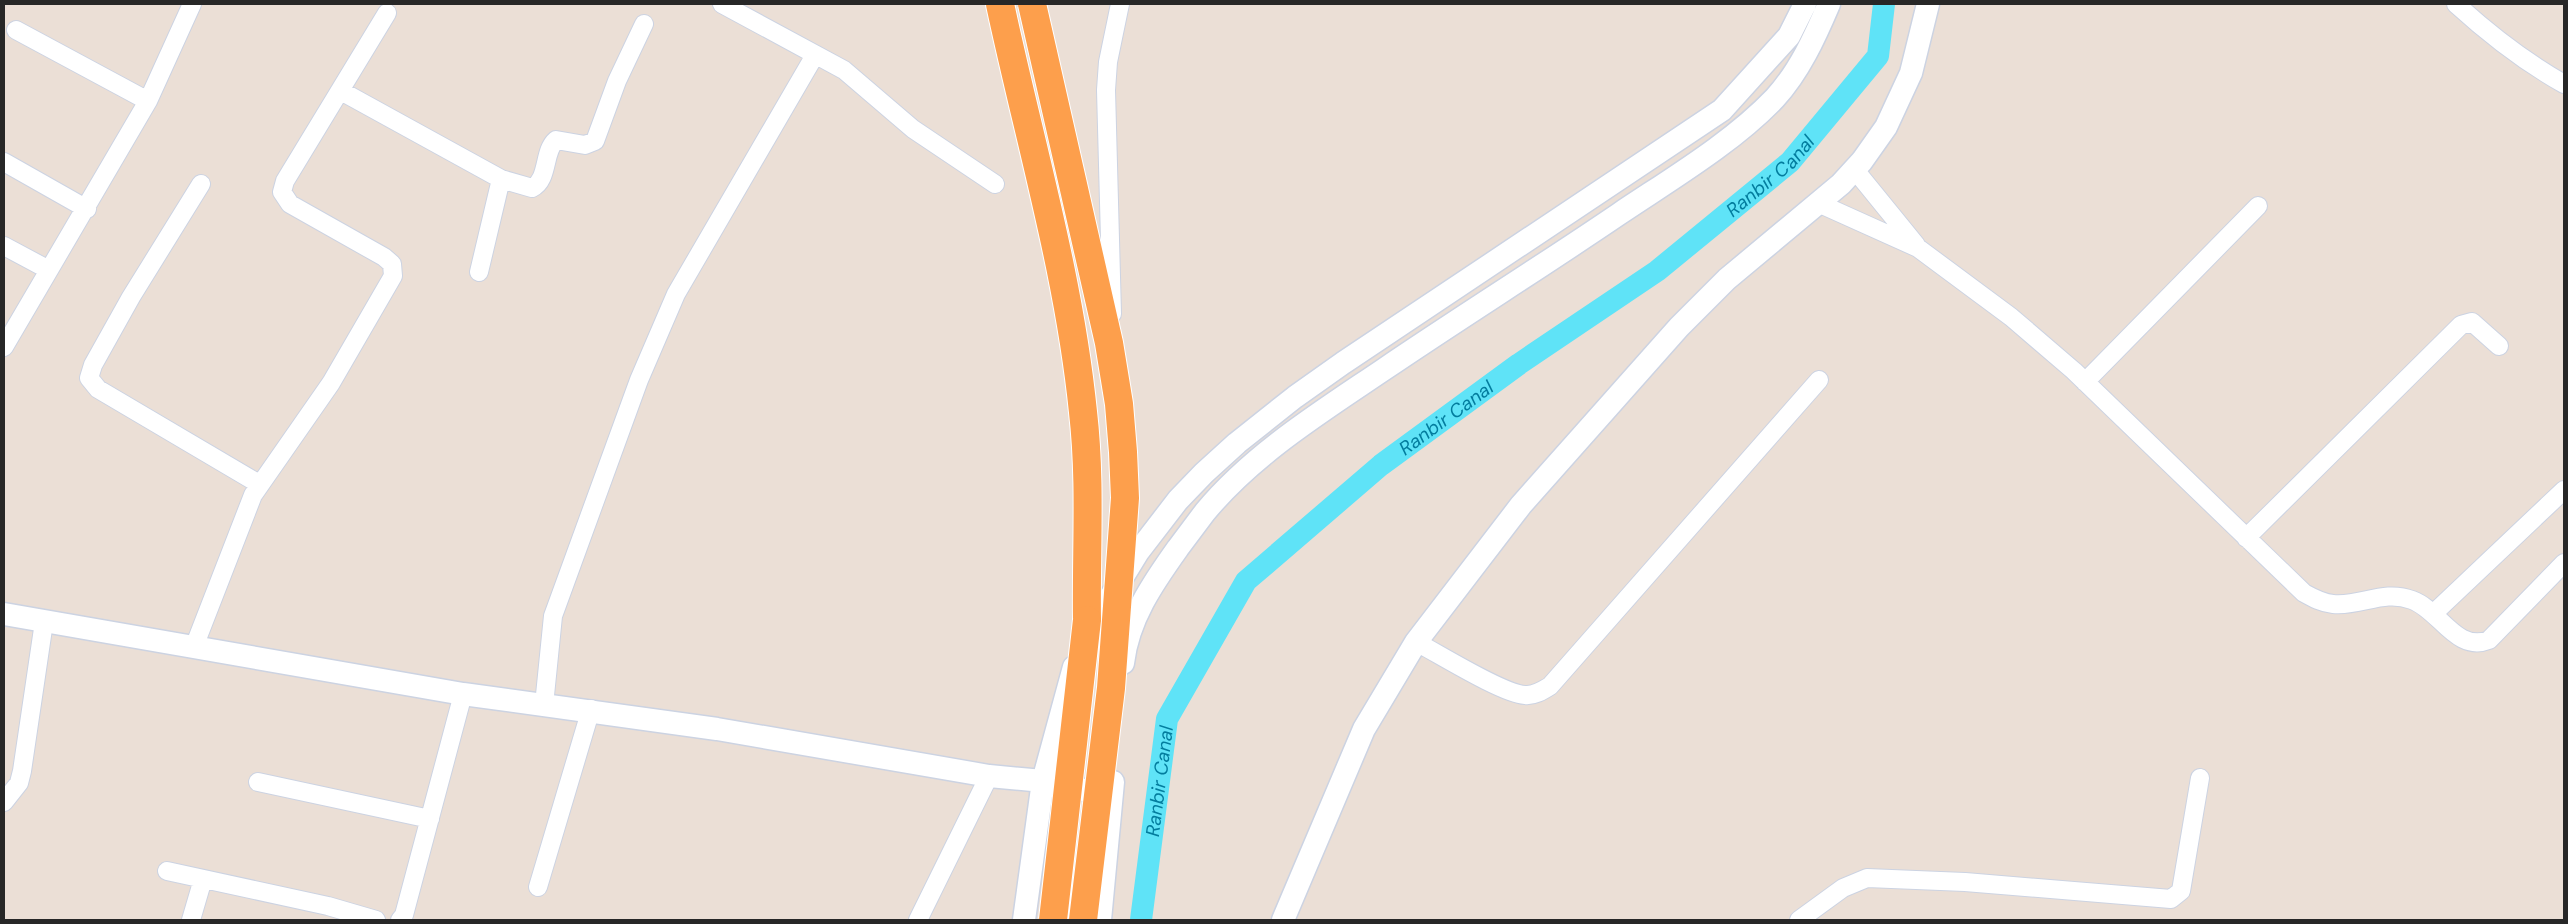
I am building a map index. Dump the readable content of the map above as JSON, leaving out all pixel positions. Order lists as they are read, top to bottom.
{
  "water": ["Ranbir Canal"]
}
